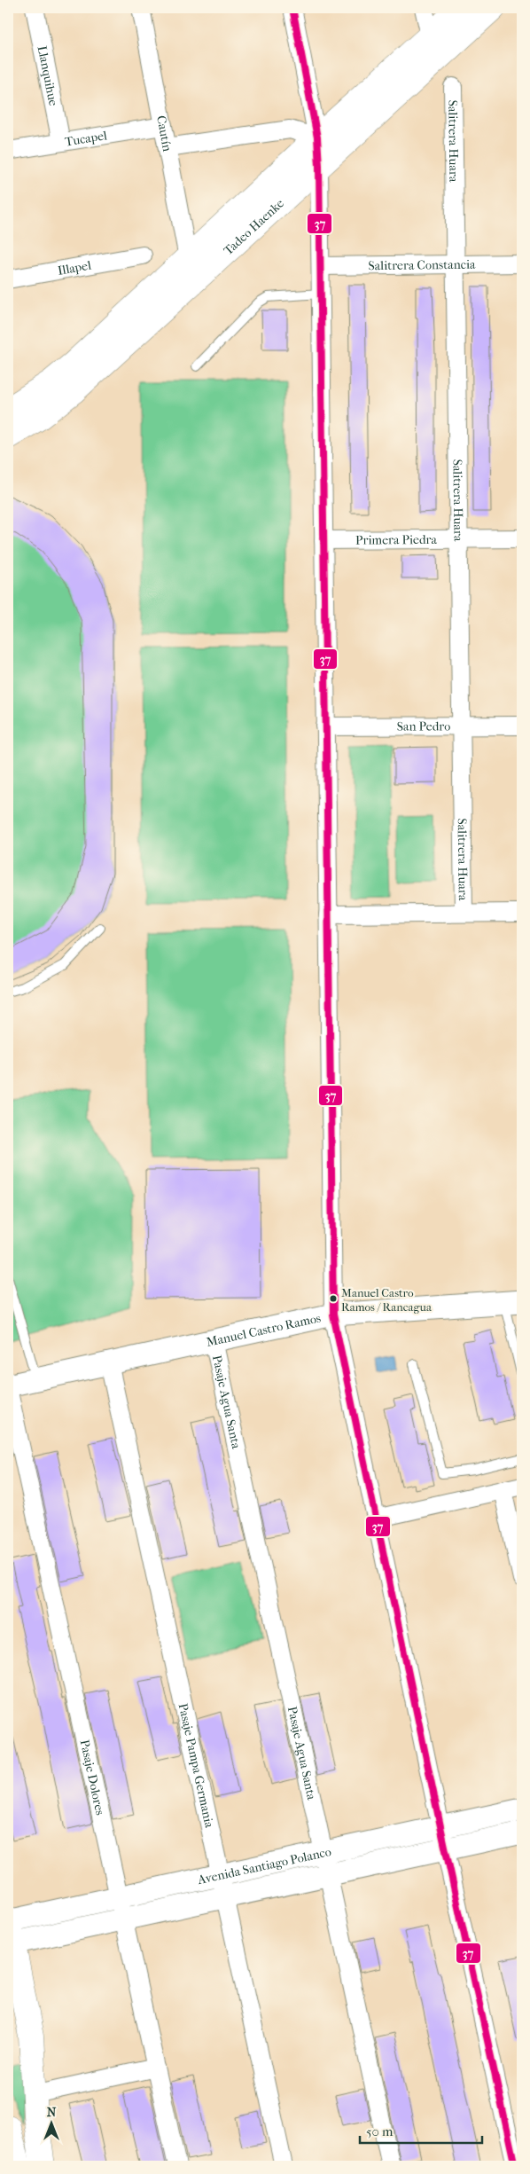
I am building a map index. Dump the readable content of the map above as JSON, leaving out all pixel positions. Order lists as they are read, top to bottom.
{
  "streets": {
    "main road": ["Tadeo Haenke"],
    "street": [
      "Llanquihue",
      "Cautín",
      "Tucapel",
      "Salitrera Huara",
      "Salitrera Constancia",
      "Illapel",
      "Primera Piedra",
      "San Pedro",
      "Manuel Castro Ramos",
      "Pasaje Agua Santa",
      "Pasaje Pampa Germania",
      "Pasaje Dolores",
      "Avenida Santiago Polanco"
    ]
  },
  "crossings": [
    ["Llanquihue", "Tucapel"],
    ["Cautín", "Tucapel"],
    ["Cautín", "Tadeo Haenke"],
    ["Salitrera Huara", "Salitrera Constancia"],
    ["Salitrera Huara", "Primera Piedra"],
    ["Salitrera Huara", "San Pedro"],
    ["Manuel Castro Ramos", "Pasaje Agua Santa"],
    ["Manuel Castro Ramos", "Pasaje Pampa Germania"],
    ["Manuel Castro Ramos", "Pasaje Dolores"],
    ["Pasaje Agua Santa", "Avenida Santiago Polanco"],
    ["Pasaje Pampa Germania", "Avenida Santiago Polanco"],
    ["Pasaje Dolores", "Avenida Santiago Polanco"]
  ],
  "places": ["Manuel Castro Ramos / Rancagua"],
  "lines": ["transit line 37"],
  "scale_bar": "50 m",
  "north": "top"
}
